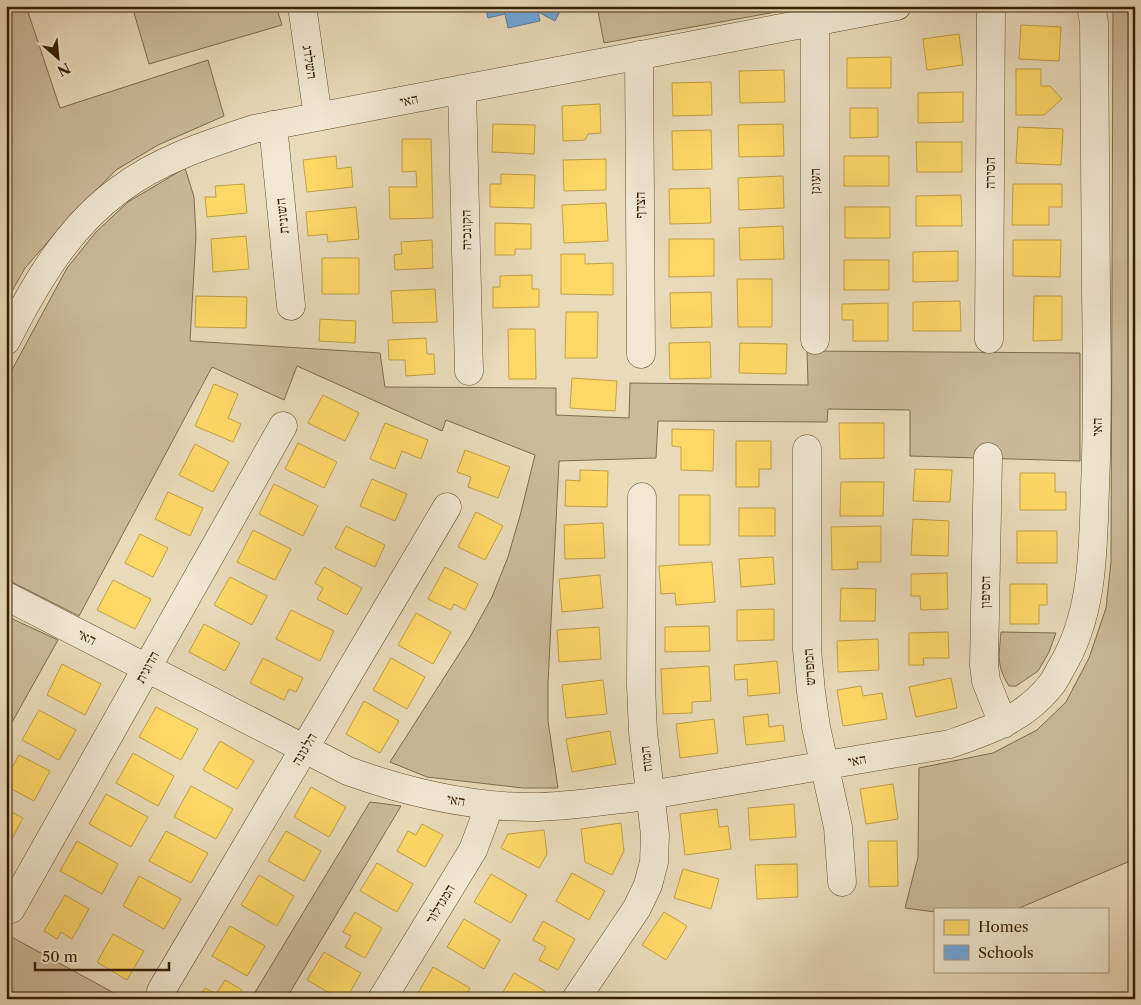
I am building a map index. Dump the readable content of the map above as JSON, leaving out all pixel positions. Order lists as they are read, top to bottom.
{
  "streets": {
    "street": [
      "השלדג",
      "האי",
      "הסירה",
      "העוגן",
      "הצדף",
      "השונית",
      "הקונכיה",
      "הסיפון",
      "הדוגית",
      "המפרש",
      "הלגונה",
      "המזח",
      "המגדלור"
    ]
  },
  "crossings": [
    ["השלדג", "האי"],
    ["האי", "העוגן"],
    ["האי", "הצדף"],
    ["האי", "השונית"],
    ["האי", "הקונכיה"],
    ["האי", "הסיפון"],
    ["האי", "הדוגית"],
    ["האי", "המפרש"],
    ["האי", "הלגונה"],
    ["האי", "המזח"],
    ["האי", "המגדלור"]
  ],
  "legend": ["Homes", "Schools"],
  "scale_bar": "50 m",
  "north": "bottom right"
}
